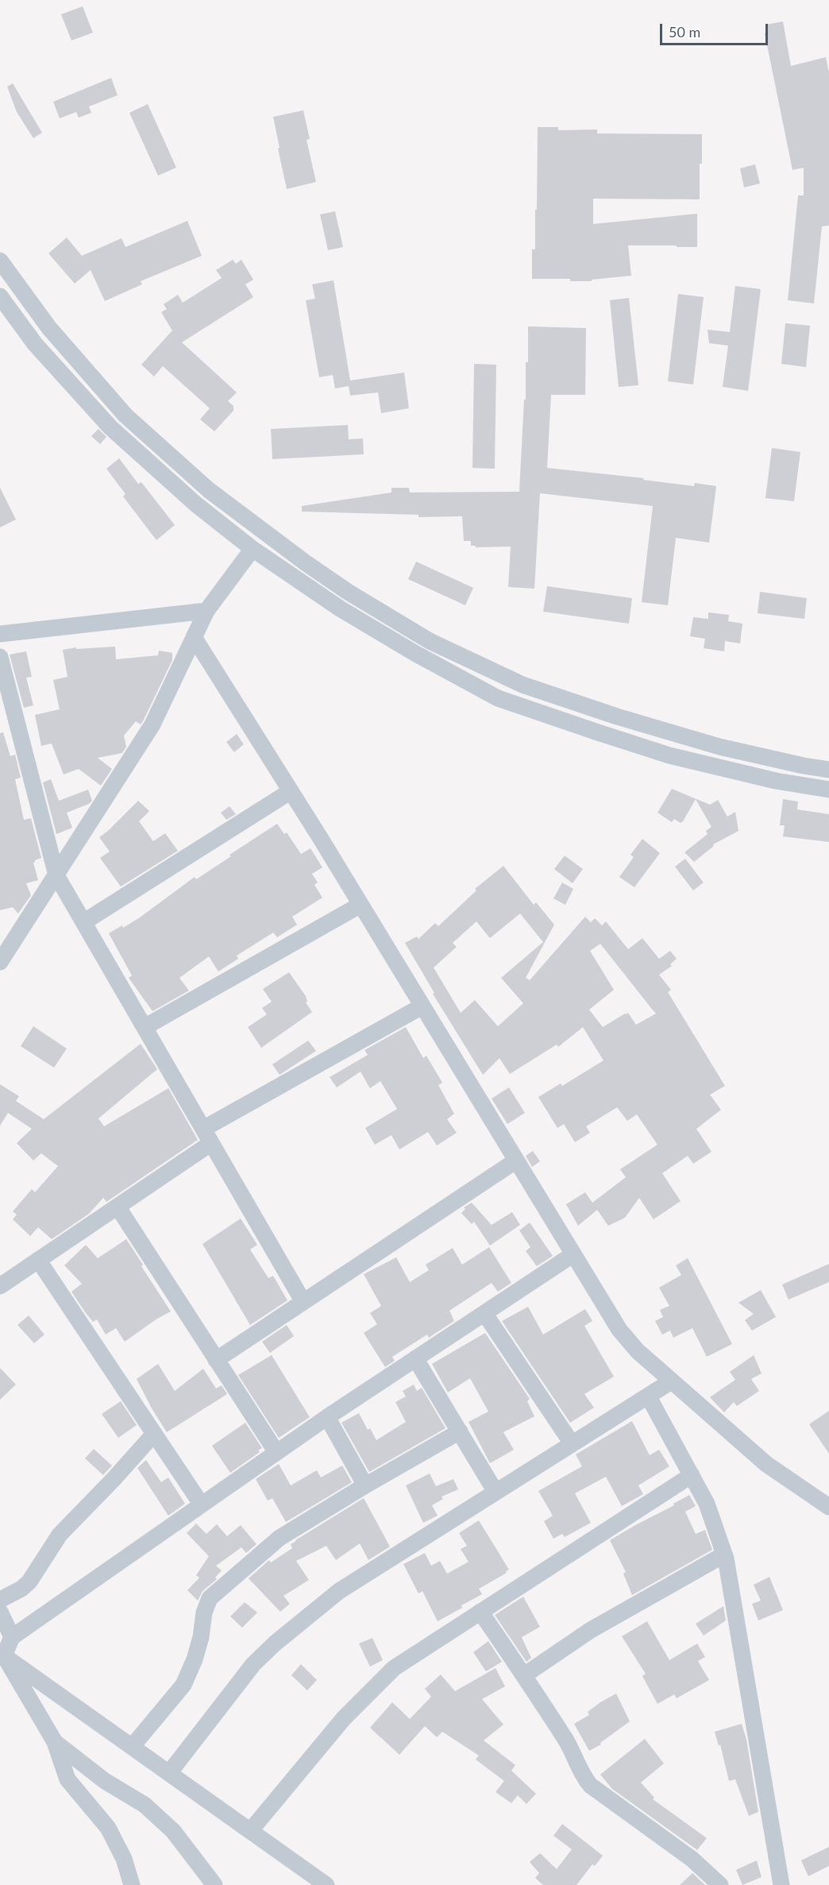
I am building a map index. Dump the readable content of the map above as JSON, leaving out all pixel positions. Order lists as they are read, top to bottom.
{
  "scale_bar": "50 m"
}
